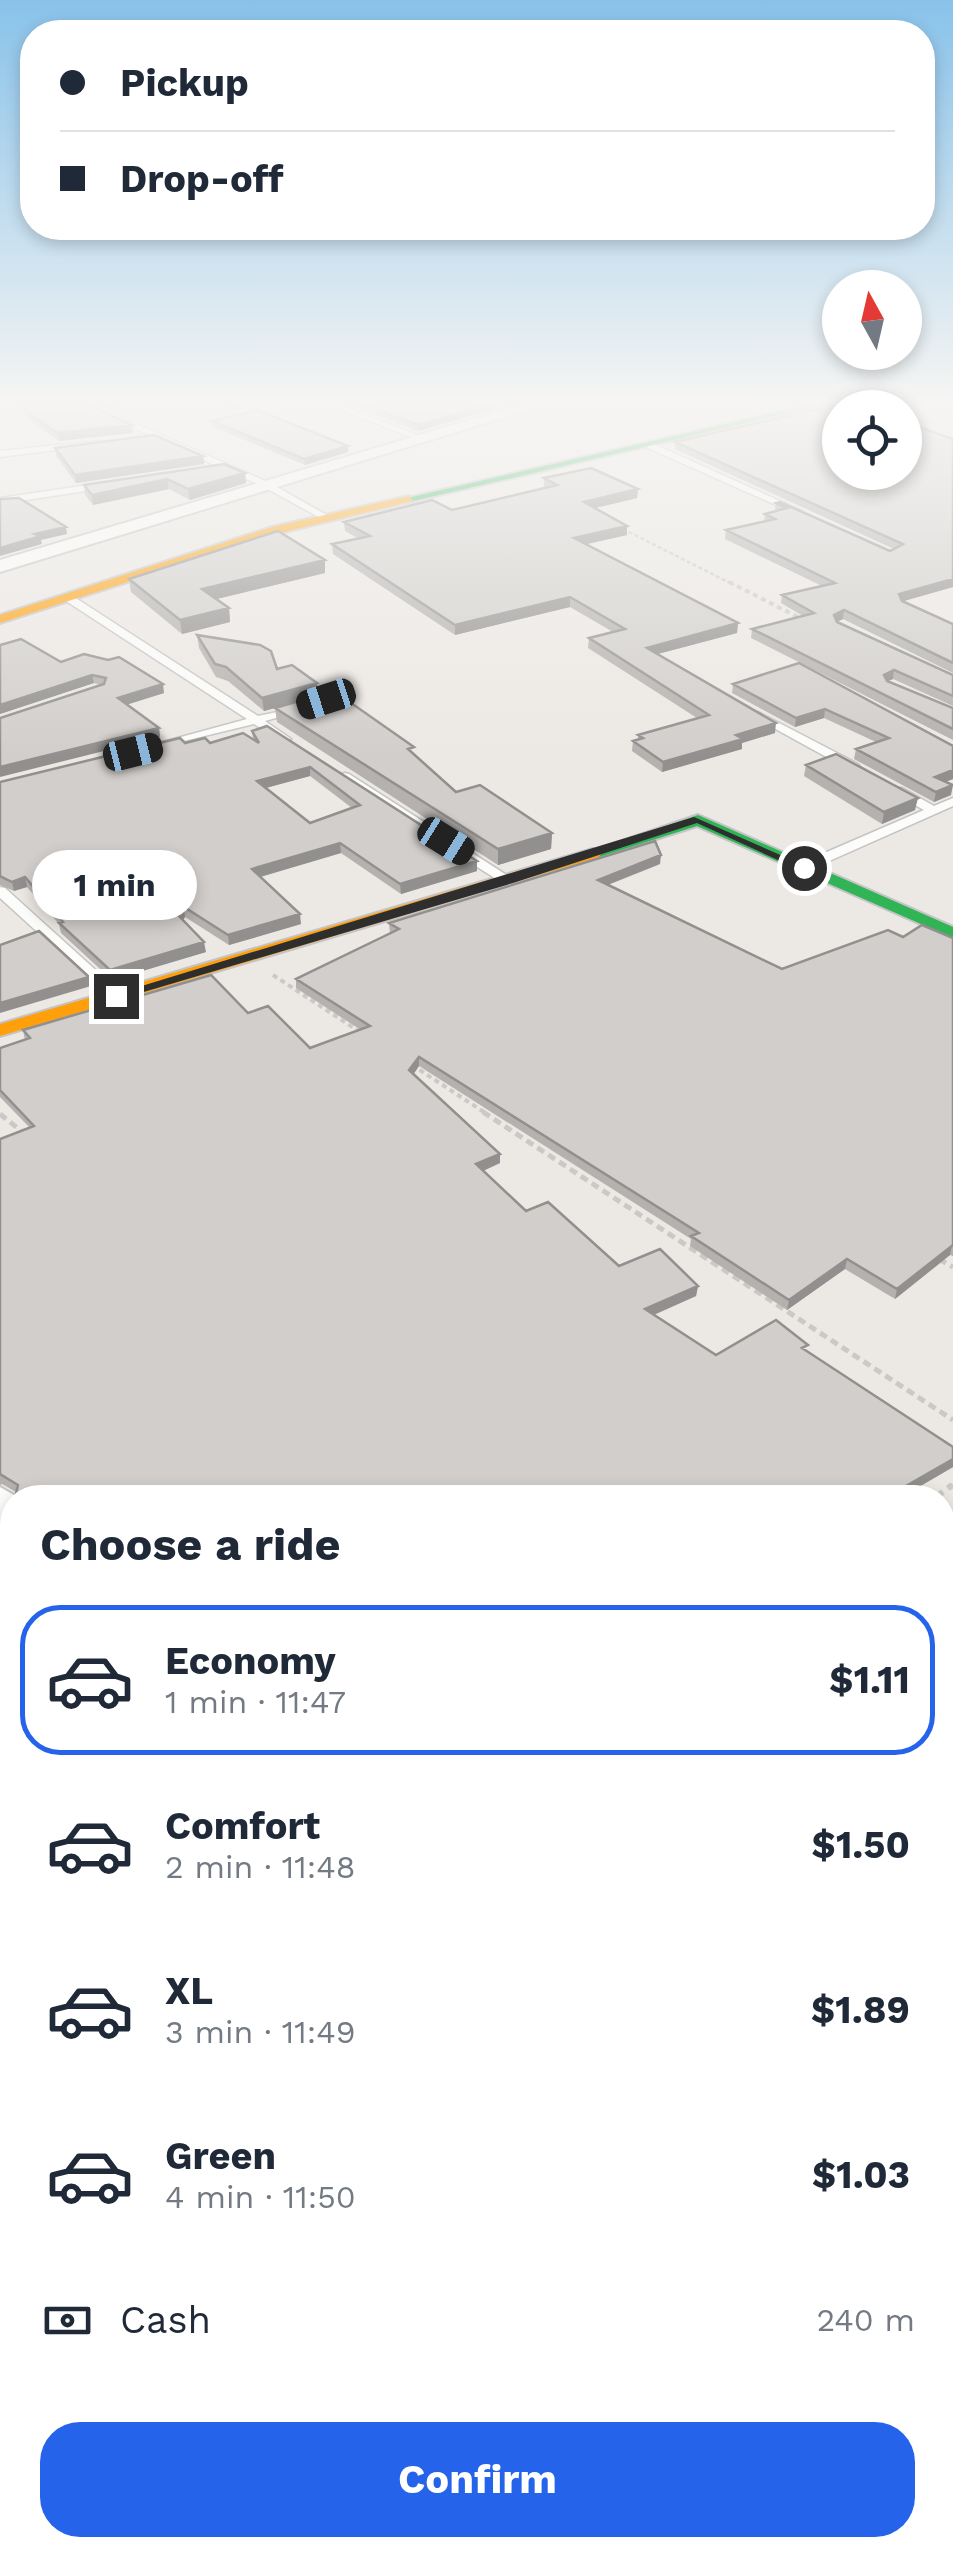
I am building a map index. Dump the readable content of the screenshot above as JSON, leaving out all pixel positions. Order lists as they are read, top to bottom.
{
  "north": "top",
  "page": {
    "banner": ["Pickup", "Drop-off"],
    "bubble": "1 min",
    "heading": "Choose a ride",
    "list": [
      {
        "name": "Economy",
        "note": "1 min · 11:47",
        "value": "$1.11"
      },
      {
        "name": "Comfort",
        "note": "2 min · 11:48",
        "value": "$1.50"
      },
      {
        "name": "XL",
        "note": "3 min · 11:49",
        "value": "$1.89"
      },
      {
        "name": "Green",
        "note": "4 min · 11:50",
        "value": "$1.03"
      }
    ],
    "pay": ["Cash", "240 m"],
    "buttons": "Confirm"
  }
}
